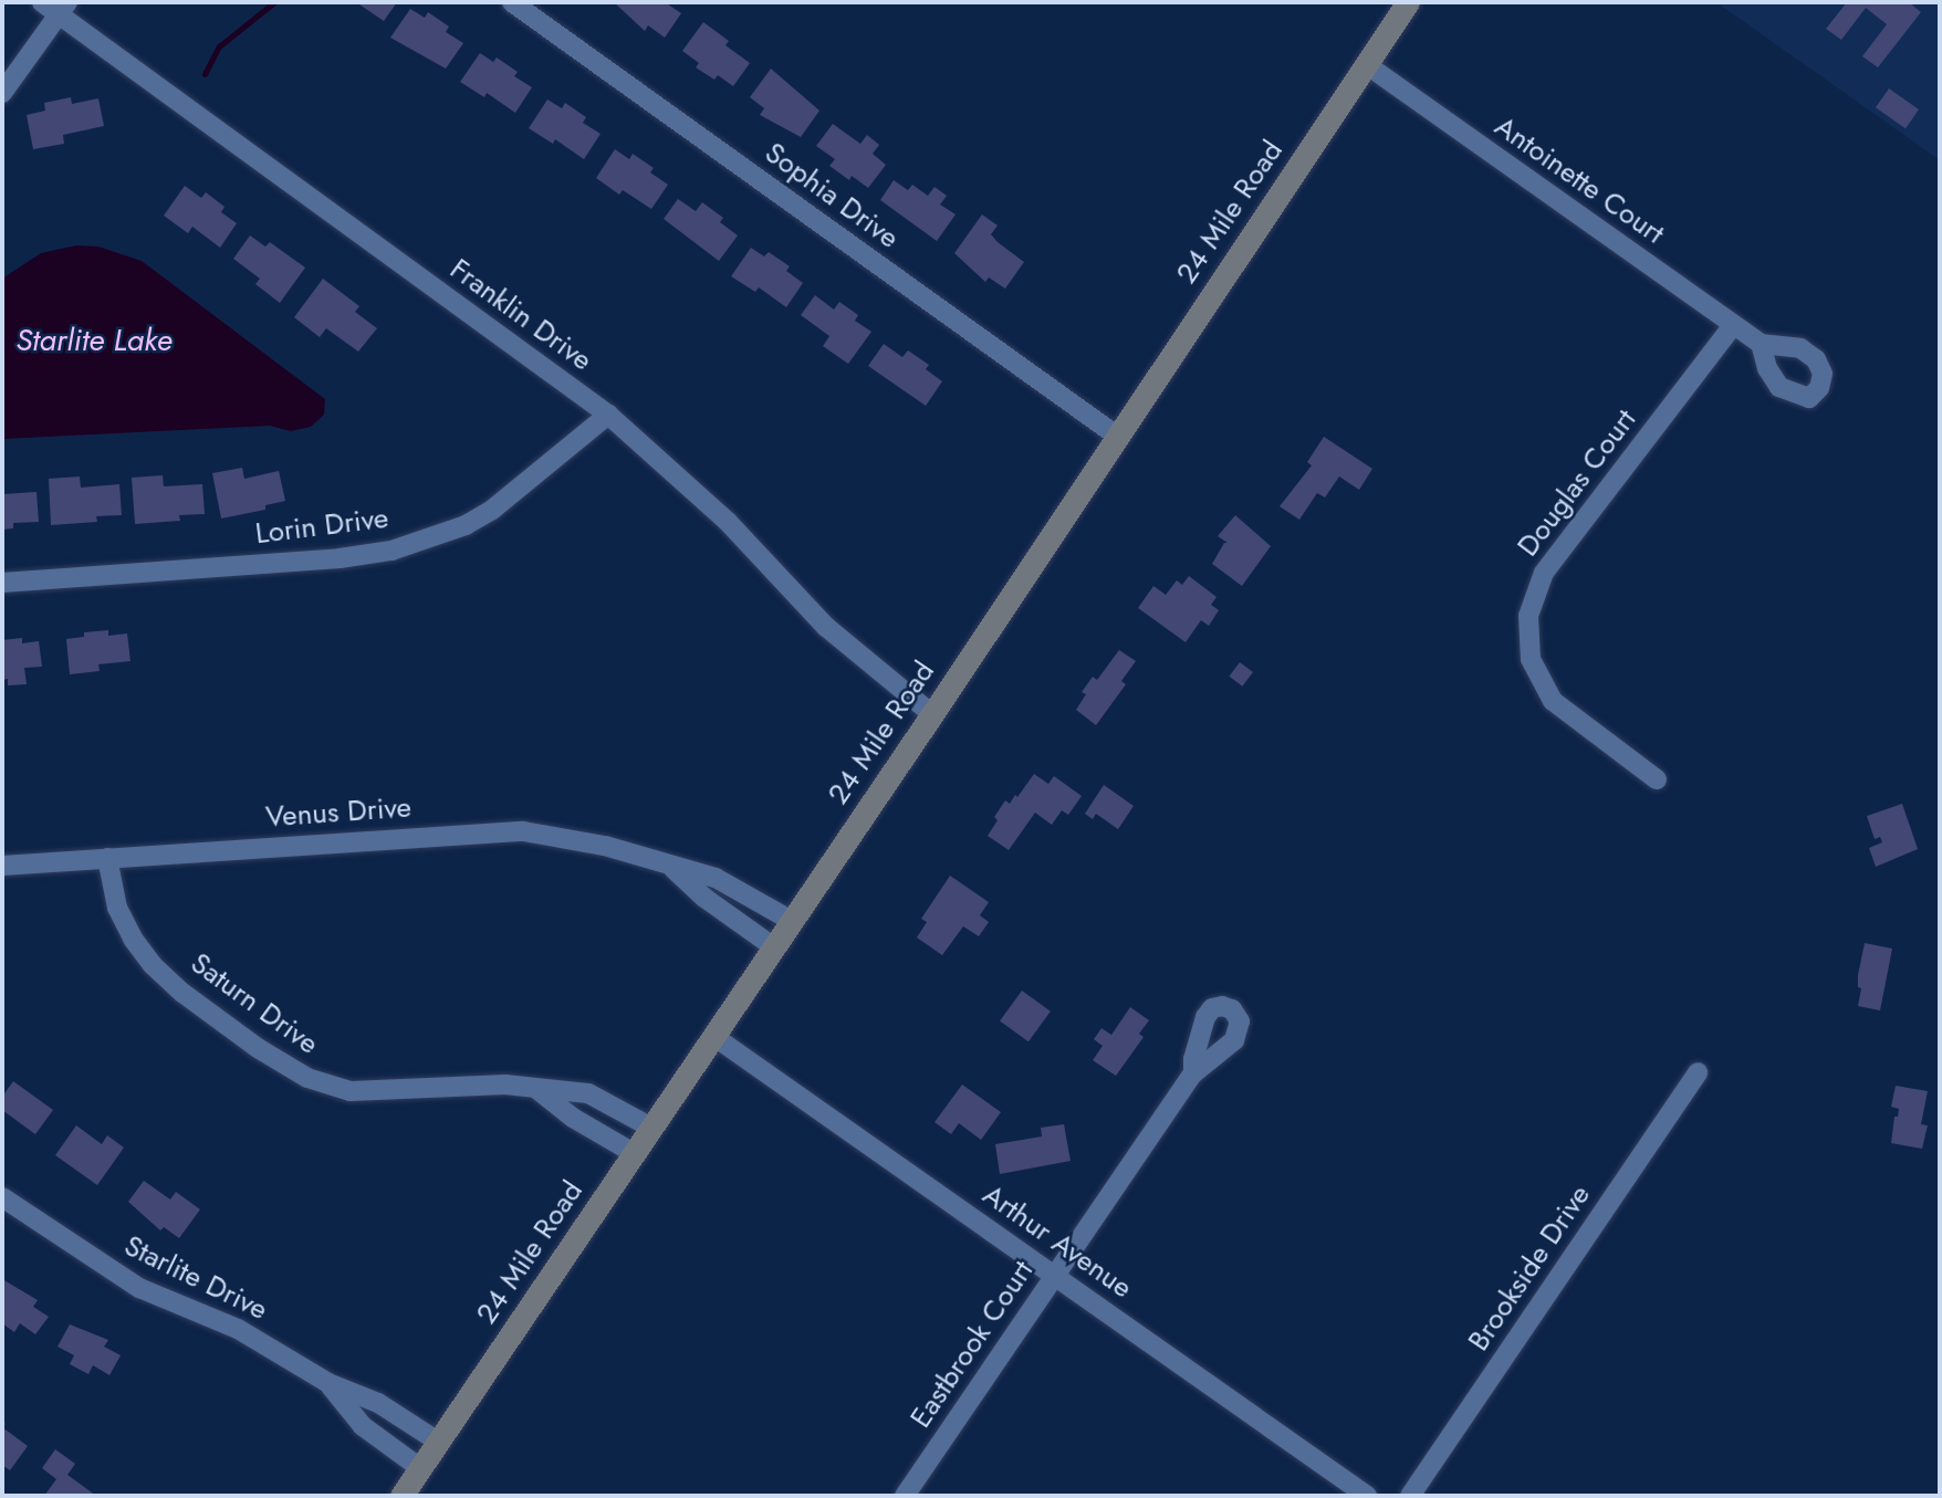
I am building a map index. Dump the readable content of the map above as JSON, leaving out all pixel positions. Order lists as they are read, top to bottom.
{
  "streets": {
    "street": [
      "Antoinette Court",
      "Sophia Drive",
      "24 Mile Road",
      "Franklin Drive",
      "Douglas Court",
      "Lorin Drive",
      "Venus Drive",
      "Saturn Drive",
      "Arthur Avenue",
      "Brookside Drive",
      "Starlite Drive",
      "Eastbrook Court"
    ]
  },
  "crossings": [
    ["Antoinette Court", "24 Mile Road"],
    ["Antoinette Court", "Douglas Court"],
    ["Sophia Drive", "24 Mile Road"],
    ["24 Mile Road", "Franklin Drive"],
    ["24 Mile Road", "Venus Drive"],
    ["24 Mile Road", "Saturn Drive"],
    ["24 Mile Road", "Arthur Avenue"],
    ["24 Mile Road", "Starlite Drive"],
    ["Franklin Drive", "Lorin Drive"],
    ["Venus Drive", "Saturn Drive"],
    ["Arthur Avenue", "Eastbrook Court"]
  ],
  "water": ["Starlite Lake"]
}
